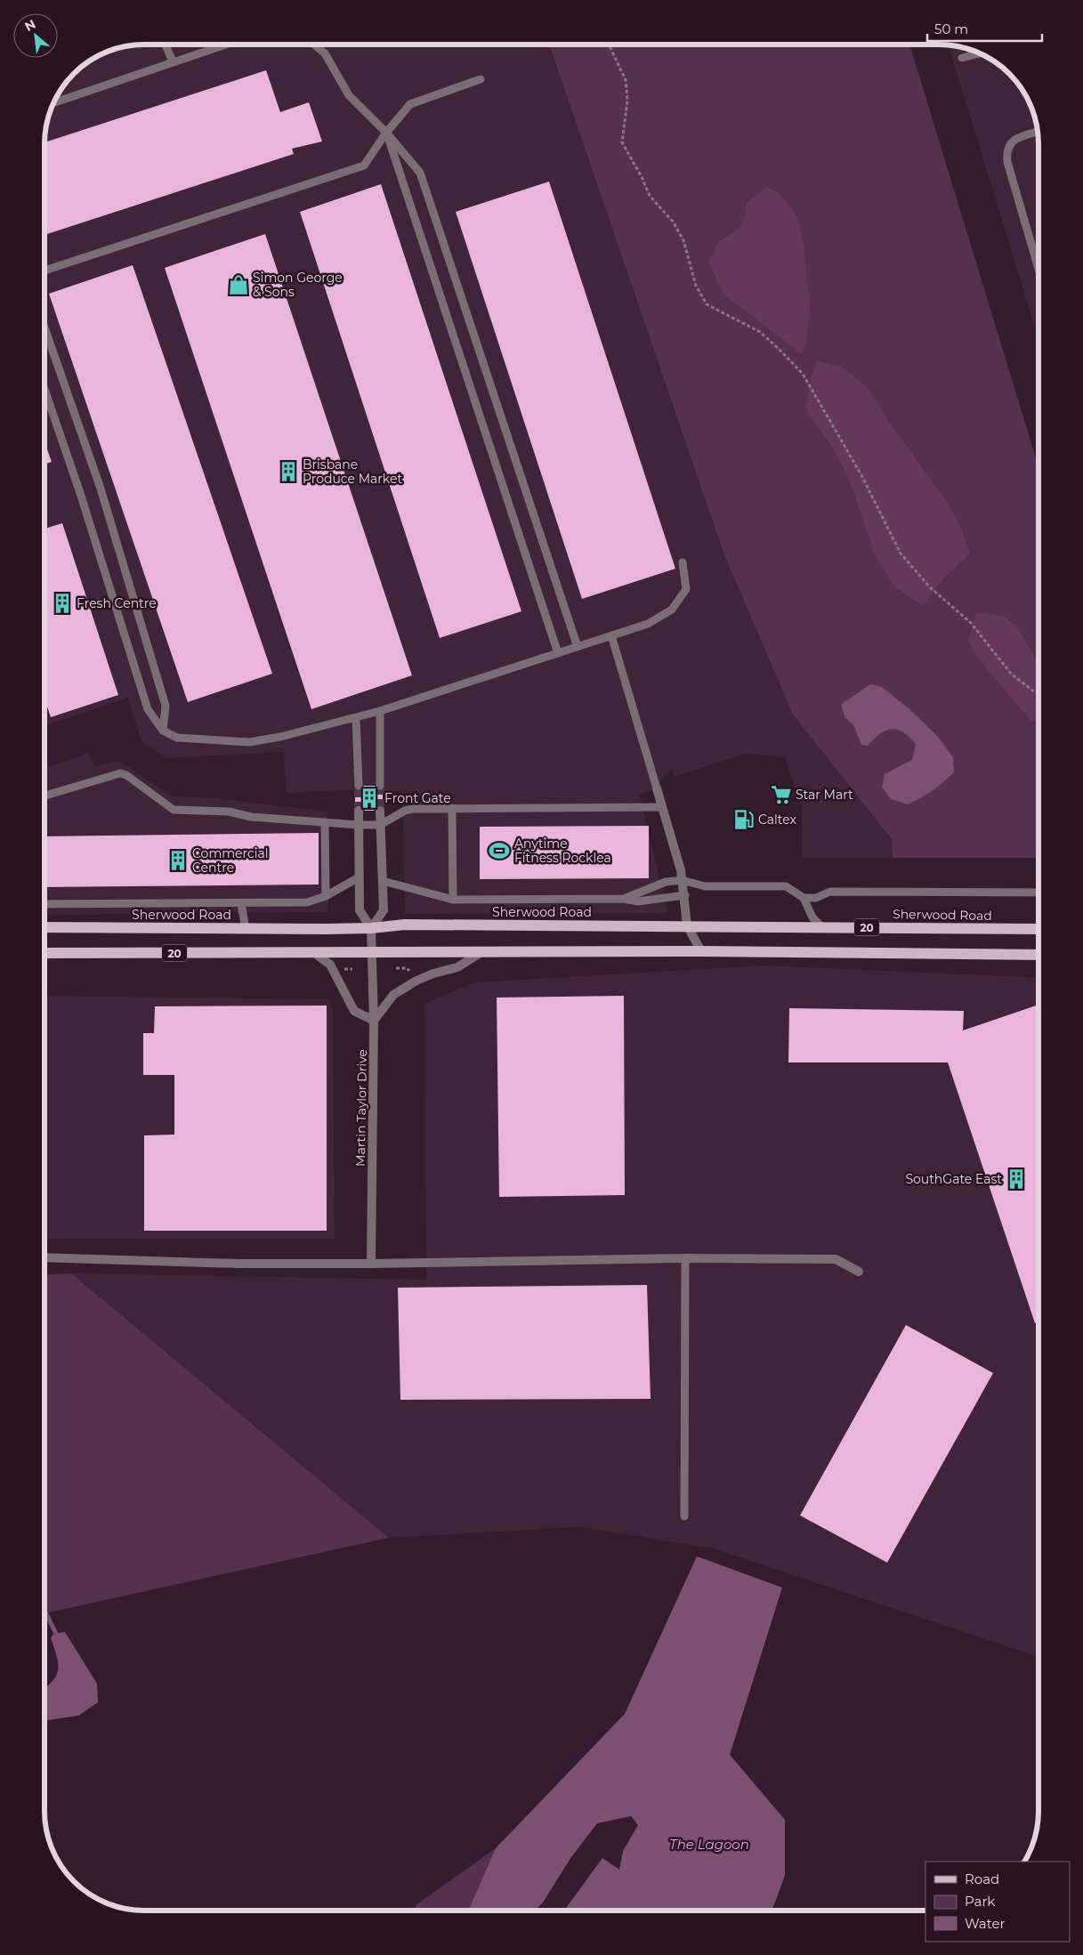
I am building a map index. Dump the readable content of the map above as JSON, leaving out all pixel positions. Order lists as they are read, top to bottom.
{
  "streets": {
    "main road": ["Sherwood Road", "20"],
    "street": ["Martin Taylor Drive"]
  },
  "crossings": [
    ["Sherwood Road", "Martin Taylor Drive"],
    ["20", "Martin Taylor Drive"]
  ],
  "water": ["The Lagoon"],
  "places": {
    "shop": ["Simon George & Sons"],
    "building": [
      "Brisbane Produce Market",
      "Fresh Centre",
      "Front Gate",
      "Commercial Centre",
      "SouthGate East"
    ],
    "supermarket": ["Star Mart"],
    "fuel station": ["Caltex"],
    "sports": ["Anytime Fitness Rocklea"]
  },
  "legend": ["Road", "Park", "Water"],
  "scale_bar": "50 m",
  "north": "top left"
}
